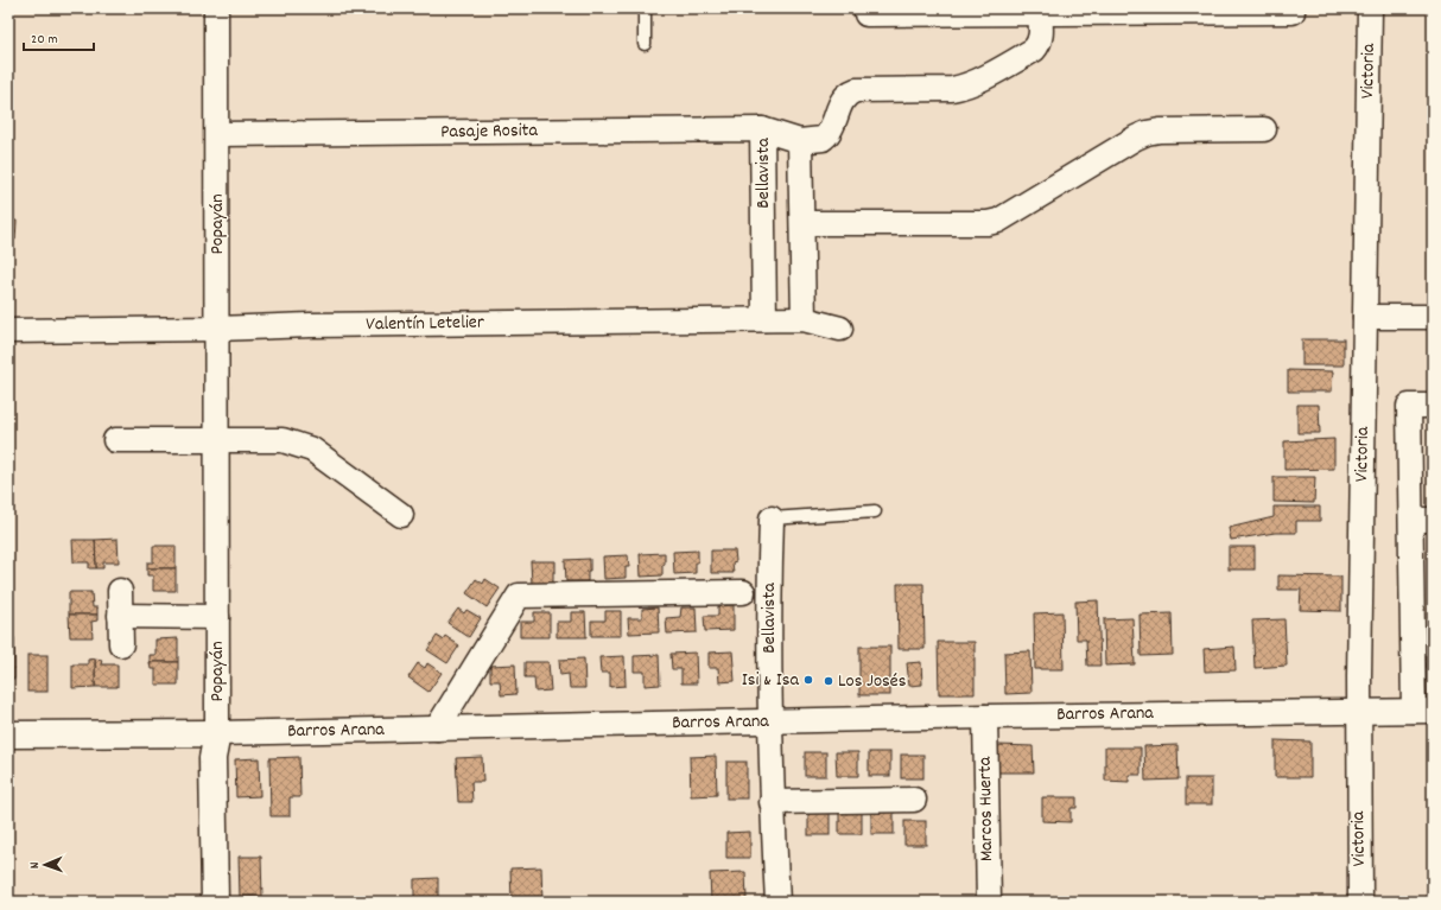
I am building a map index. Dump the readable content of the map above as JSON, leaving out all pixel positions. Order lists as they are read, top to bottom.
{
  "streets": {
    "main road": ["Popayán", "Barros Arana"],
    "street": [
      "Victoria",
      "Pasaje Rosita",
      "Bellavista",
      "Valentín Letelier",
      "Marcos Huerta"
    ]
  },
  "crossings": [
    ["Victoria", "Barros Arana"],
    ["Pasaje Rosita", "Bellavista"],
    ["Pasaje Rosita", "Popayán"],
    ["Bellavista", "Valentín Letelier"],
    ["Bellavista", "Barros Arana"],
    ["Popayán", "Valentín Letelier"],
    ["Popayán", "Barros Arana"],
    ["Barros Arana", "Marcos Huerta"]
  ],
  "places": ["Isi & Isa", "Los Josés"],
  "scale_bar": "20 m",
  "north": "left"
}
